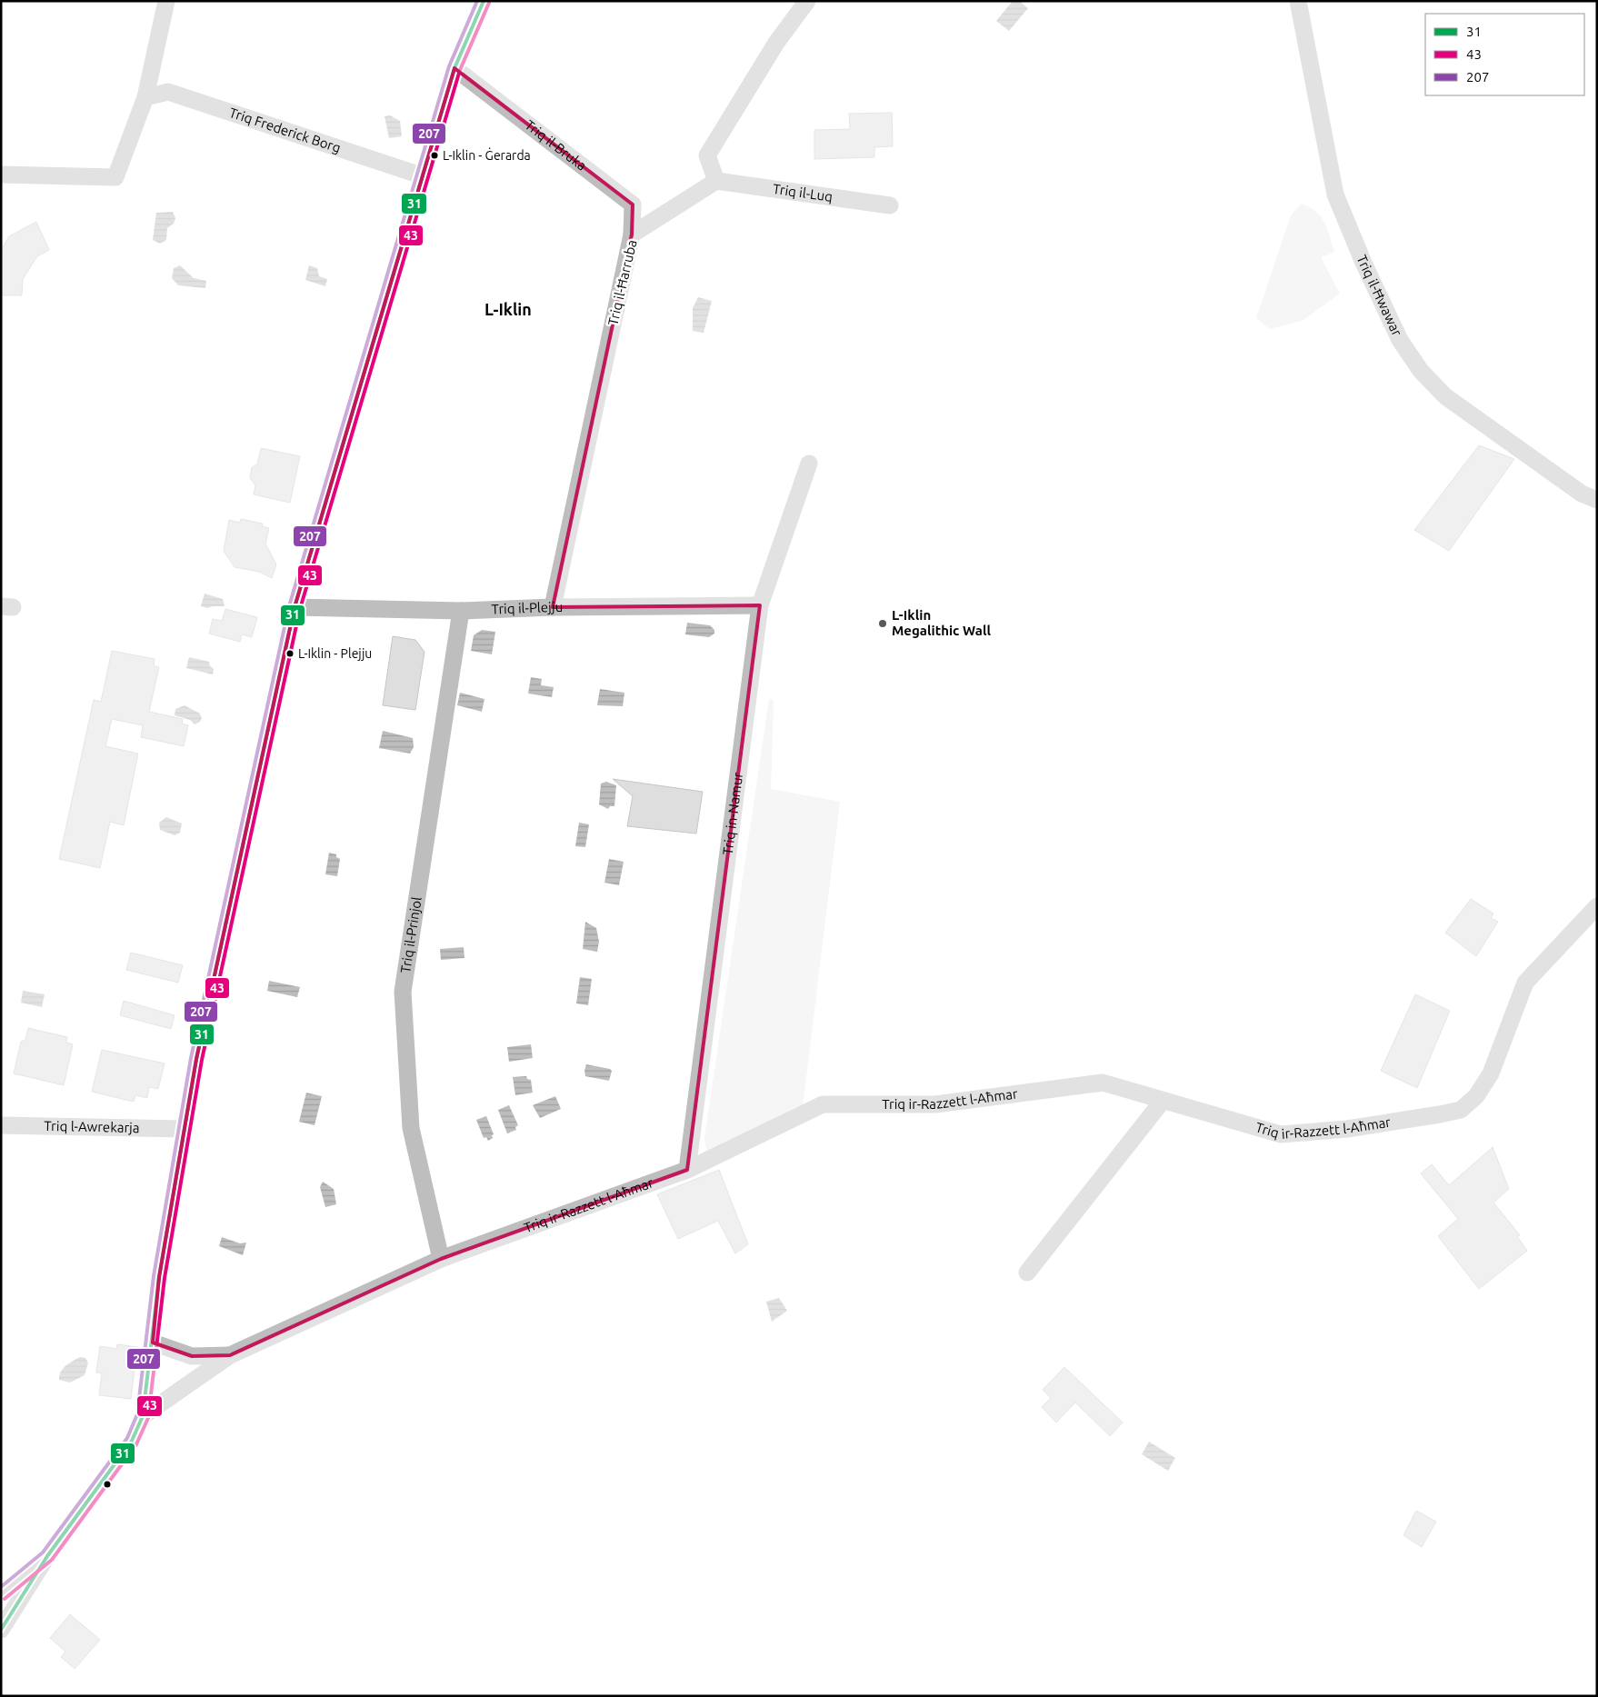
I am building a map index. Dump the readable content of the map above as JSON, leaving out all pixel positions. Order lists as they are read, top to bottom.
{
  "streets": {
    "street": [
      "Triq Frederick Borg",
      "Triq il-Bruka",
      "Triq il-Luq",
      "Triq il-Ħarruba",
      "Triq il-Ħwawar",
      "Triq il-Plejju",
      "Triq in-Namur",
      "Triq il-Prinjol",
      "Triq ir-Razzett l-Aħmar",
      "Triq l-Awrekarja"
    ]
  },
  "crossings": [
    ["Triq il-Bruka", "Triq il-Ħarruba"],
    ["Triq il-Luq", "Triq il-Ħarruba"],
    ["Triq il-Ħarruba", "Triq il-Plejju"],
    ["Triq il-Plejju", "Triq in-Namur"],
    ["Triq il-Plejju", "Triq il-Prinjol"],
    ["Triq in-Namur", "Triq ir-Razzett l-Aħmar"],
    ["Triq il-Prinjol", "Triq ir-Razzett l-Aħmar"]
  ],
  "districts": ["L-Iklin"],
  "places": ["L-Iklin - Ġerarda", "L-Iklin Megalithic Wall", "L-Iklin - Plejju"],
  "lines": ["transit line 31", "transit line 207", "transit line 43"],
  "legend": ["31", "43", "207"]
}
